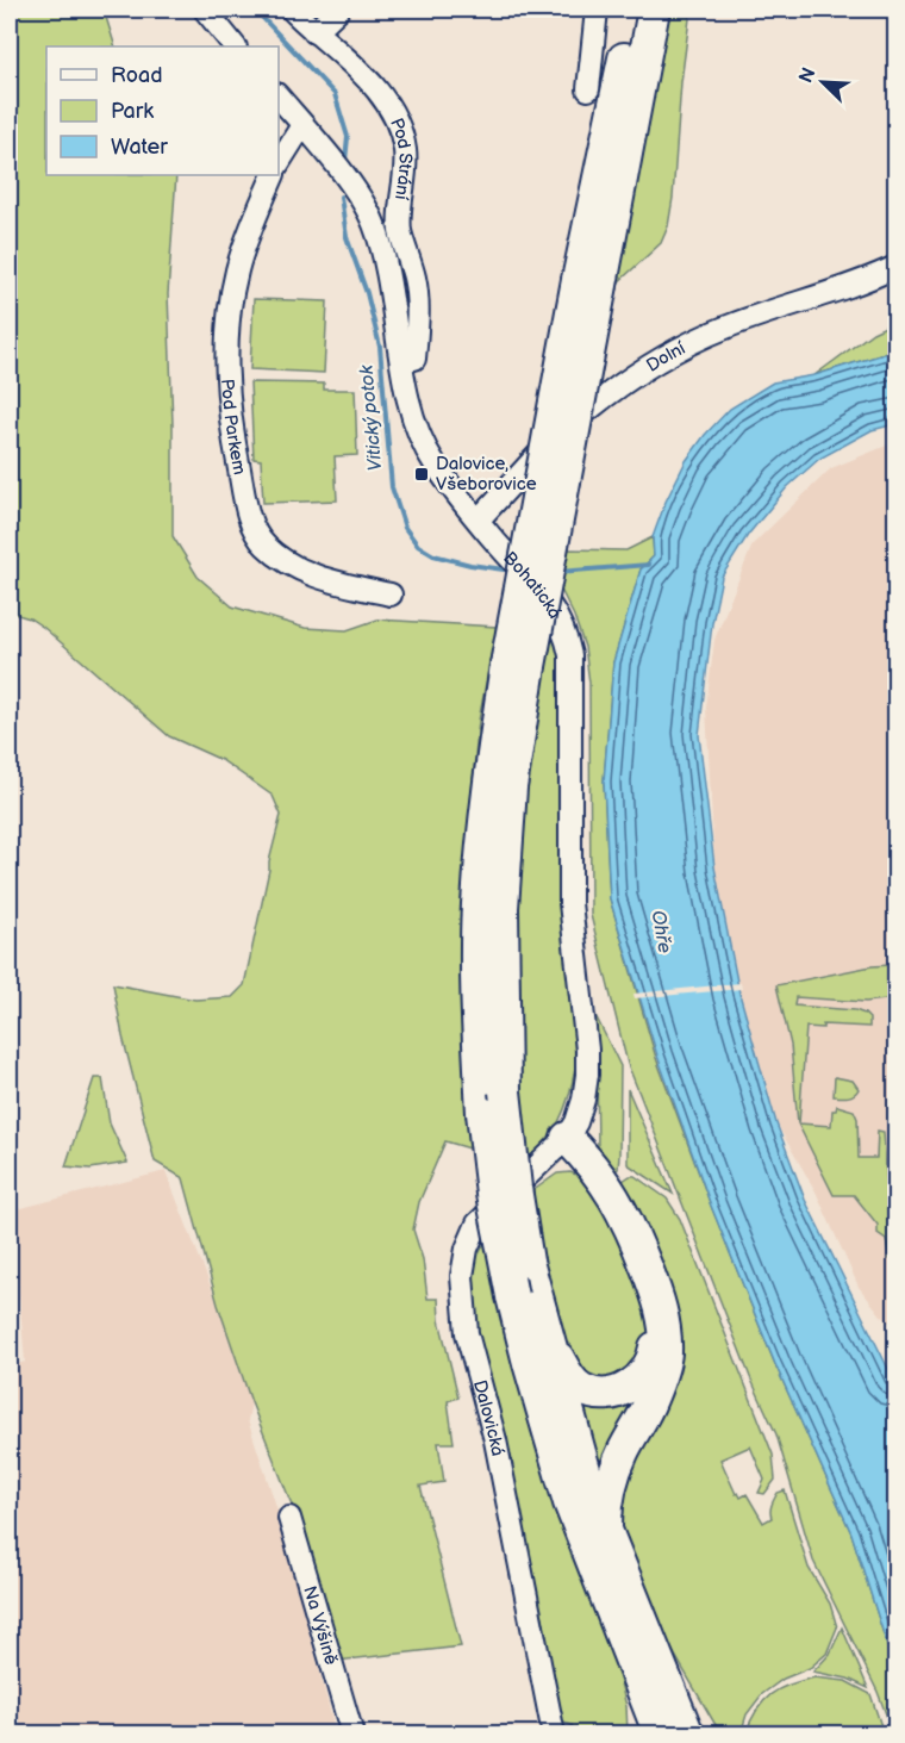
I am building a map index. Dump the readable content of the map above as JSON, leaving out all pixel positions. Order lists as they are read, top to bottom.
{
  "streets": {
    "street": [
      "Pod Strání",
      "Dolní",
      "Pod Parkem",
      "Bohatická",
      "Dalovická",
      "Na Výšině"
    ]
  },
  "crossings": [
    ["Pod Strání", "Bohatická"],
    ["Dolní", "Bohatická"],
    ["Bohatická", "Dalovická"]
  ],
  "water": ["Vitický potok", "Ohře"],
  "places": {
    "transit": ["Dalovice, Všeborovice"]
  },
  "legend": ["Road", "Park", "Water"],
  "north": "top left"
}
